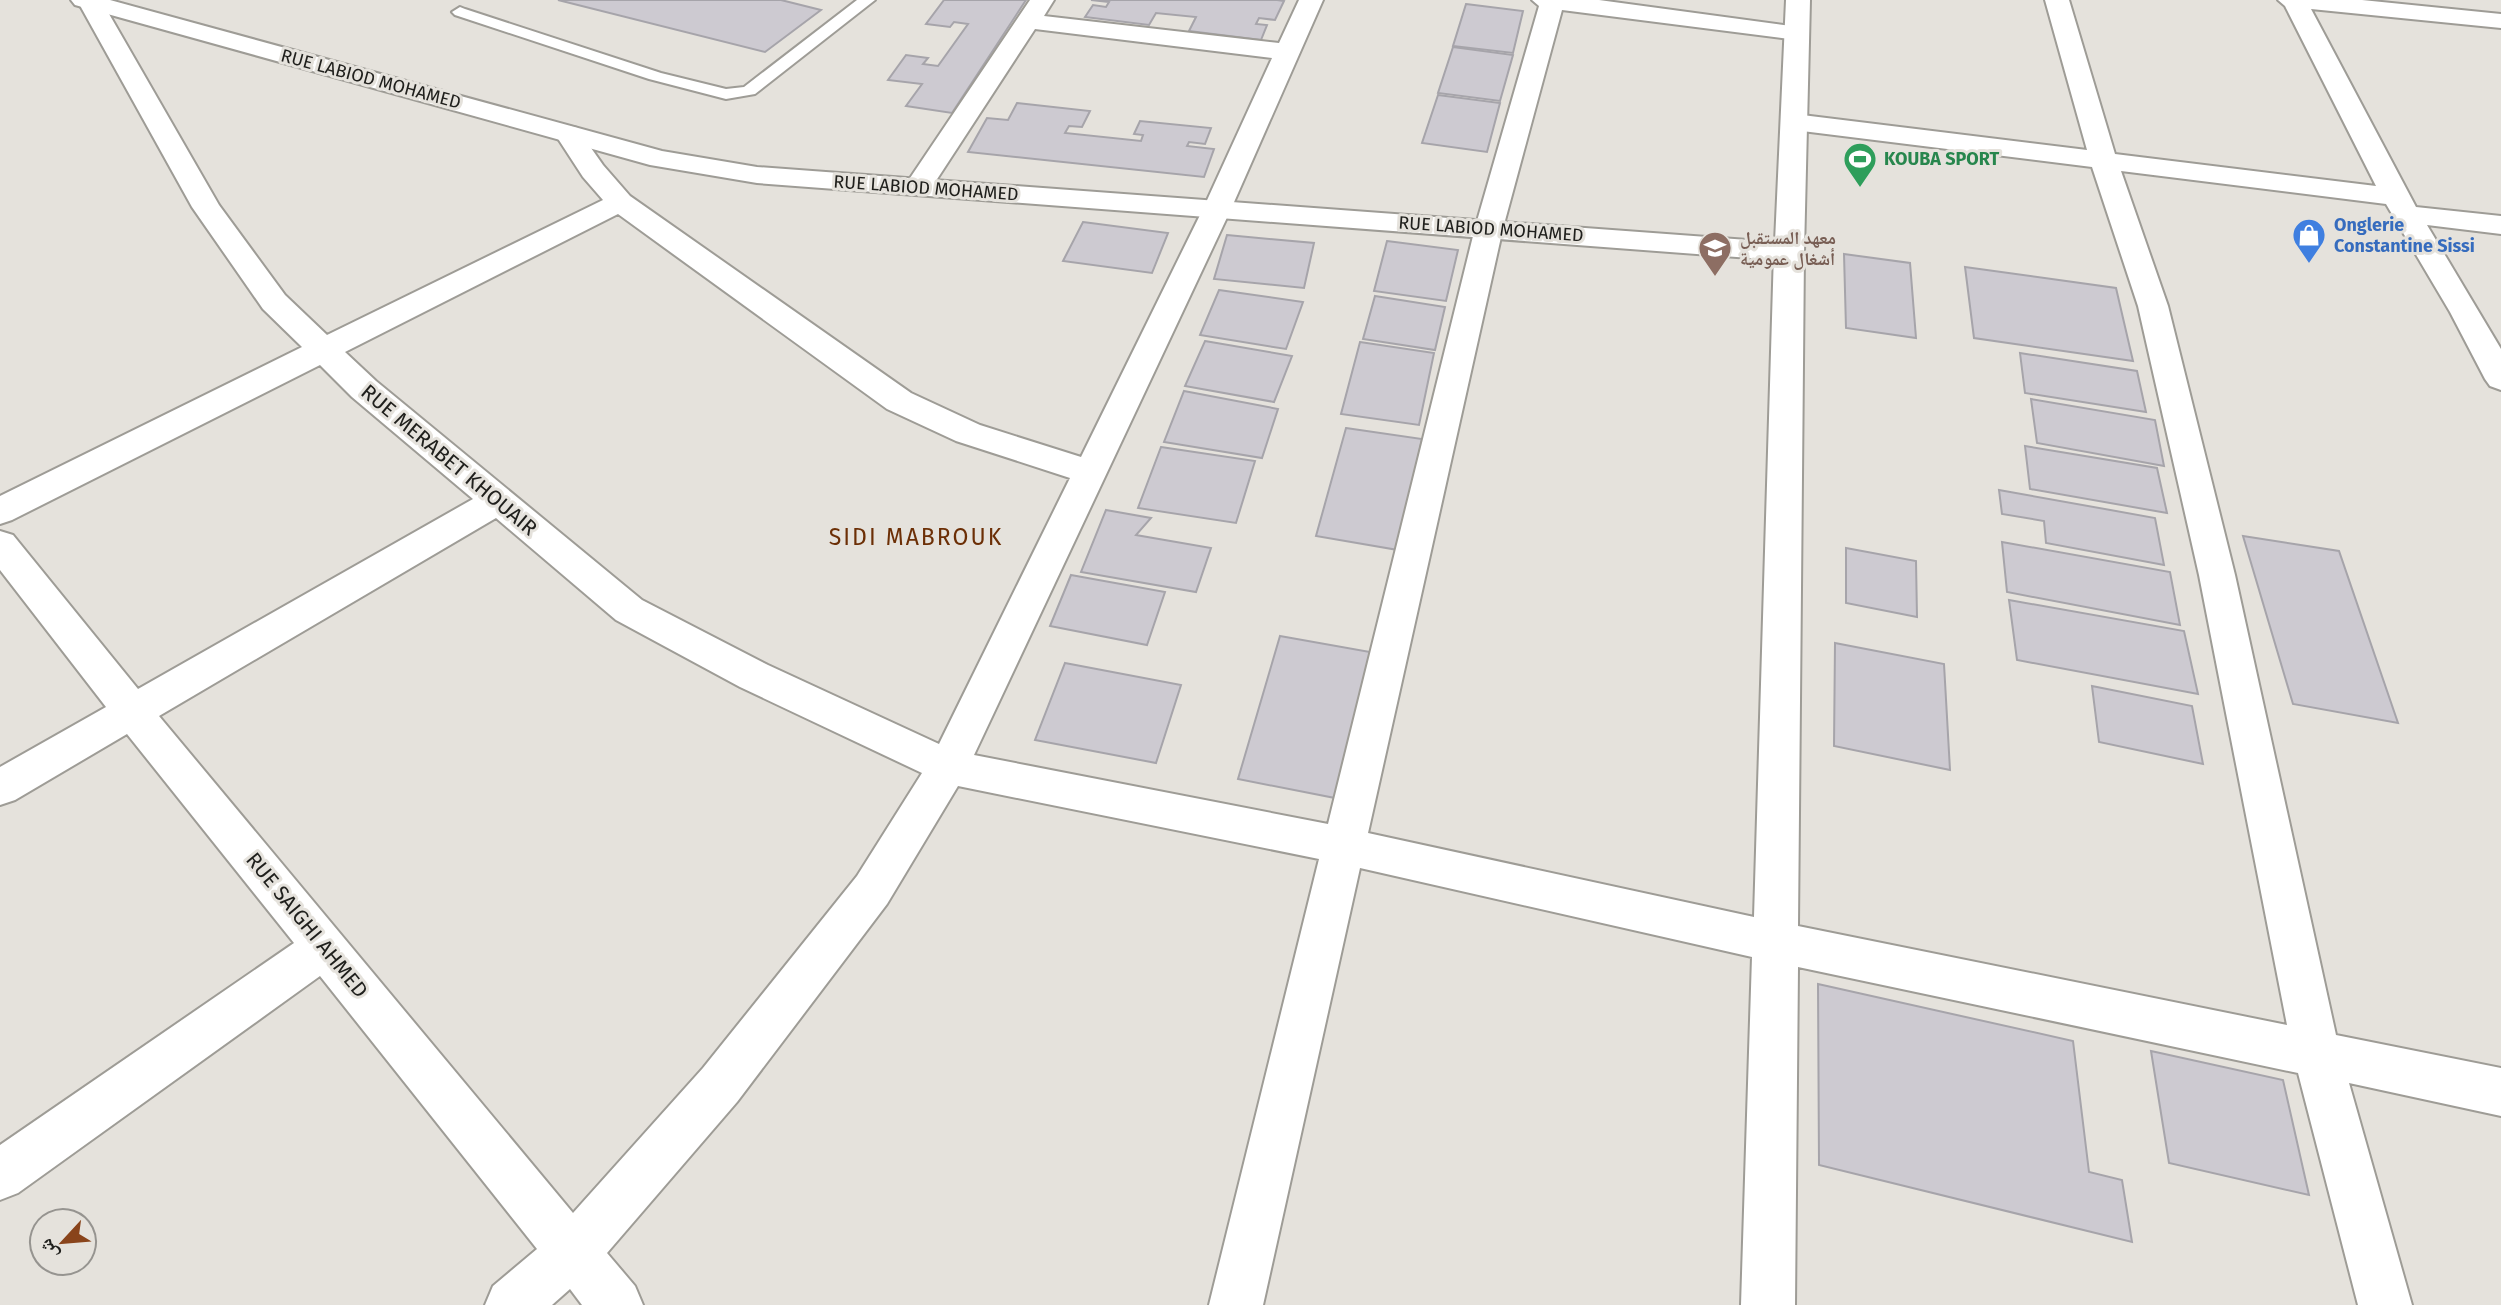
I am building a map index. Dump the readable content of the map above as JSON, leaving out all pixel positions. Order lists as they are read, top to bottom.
{
  "streets": {
    "street": ["RUE LABIOD MOHAMED", "RUE MERABET KHOUAIR", "RUE SAIGHI AHMED"]
  },
  "crossings": [
    ["RUE LABIOD MOHAMED", "RUE MERABET KHOUAIR"]
  ],
  "districts": ["SIDI MABROUK"],
  "places": {
    "sports": ["KOUBA SPORT"],
    "shop": ["Onglerie Constantine Sissi"],
    "school or university": ["معهد المستقبل أشغال عمومية"]
  },
  "north": "bottom left"
}
